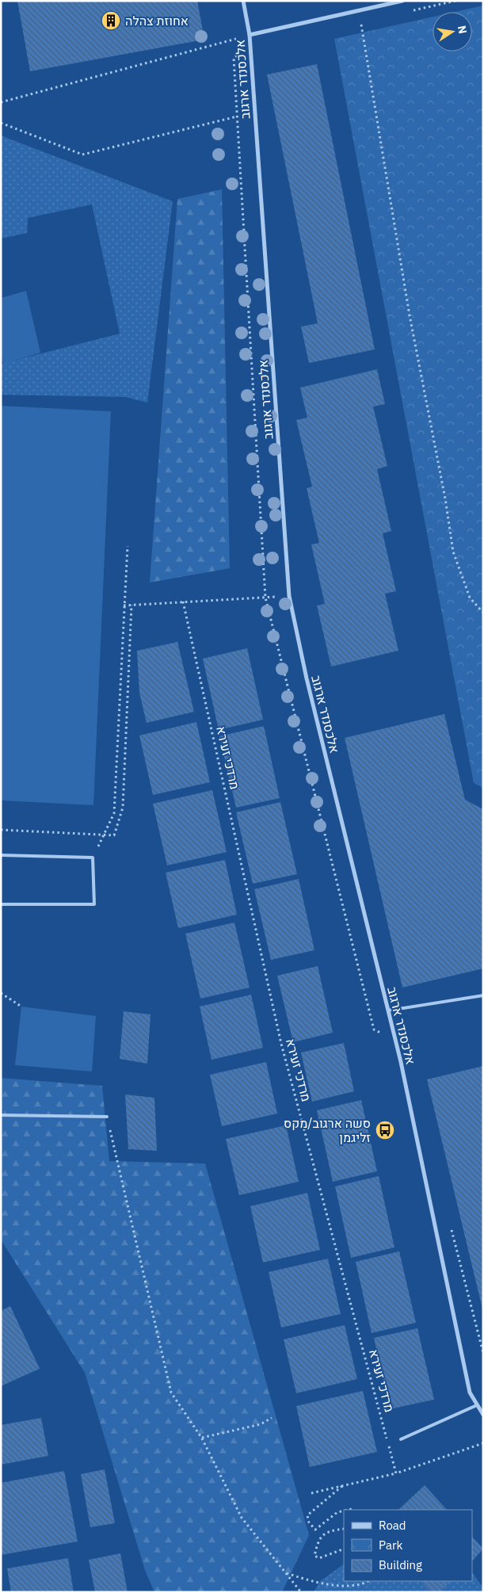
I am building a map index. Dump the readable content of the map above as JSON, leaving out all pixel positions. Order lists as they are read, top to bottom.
{
  "streets": {
    "street": ["אלכסנדר ארגוב"],
    "path": ["מרדכי זעירא"]
  },
  "places": {
    "building": ["אחוזת צהלה"],
    "bus stop": ["סשה ארגוב/מקס זליגמן"]
  },
  "legend": ["Road", "Park", "Building"],
  "north": "right"
}
